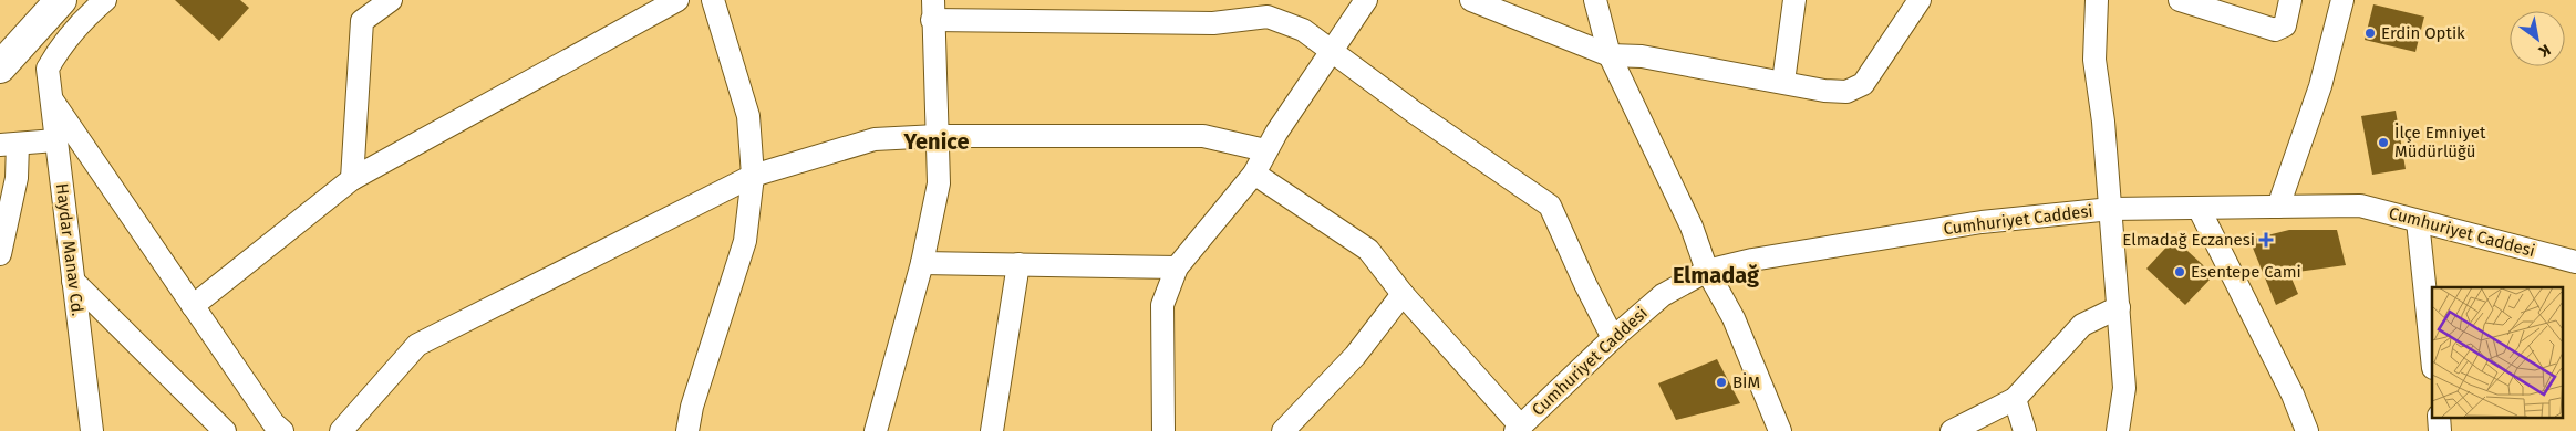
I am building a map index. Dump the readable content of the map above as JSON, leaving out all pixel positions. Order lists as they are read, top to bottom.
{
  "streets": {
    "street": ["Cumhuriyet Caddesi", "Haydar Manav Cd."]
  },
  "districts": ["Yenice", "Elmadağ"],
  "places": {
    "other": [
      "Erdin Optik",
      "İlçe Emniyet Müdürlüğü",
      "Esentepe Cami",
      "BİM"
    ],
    "health": ["Elmadağ Eczanesi"]
  },
  "north": "bottom right"
}
